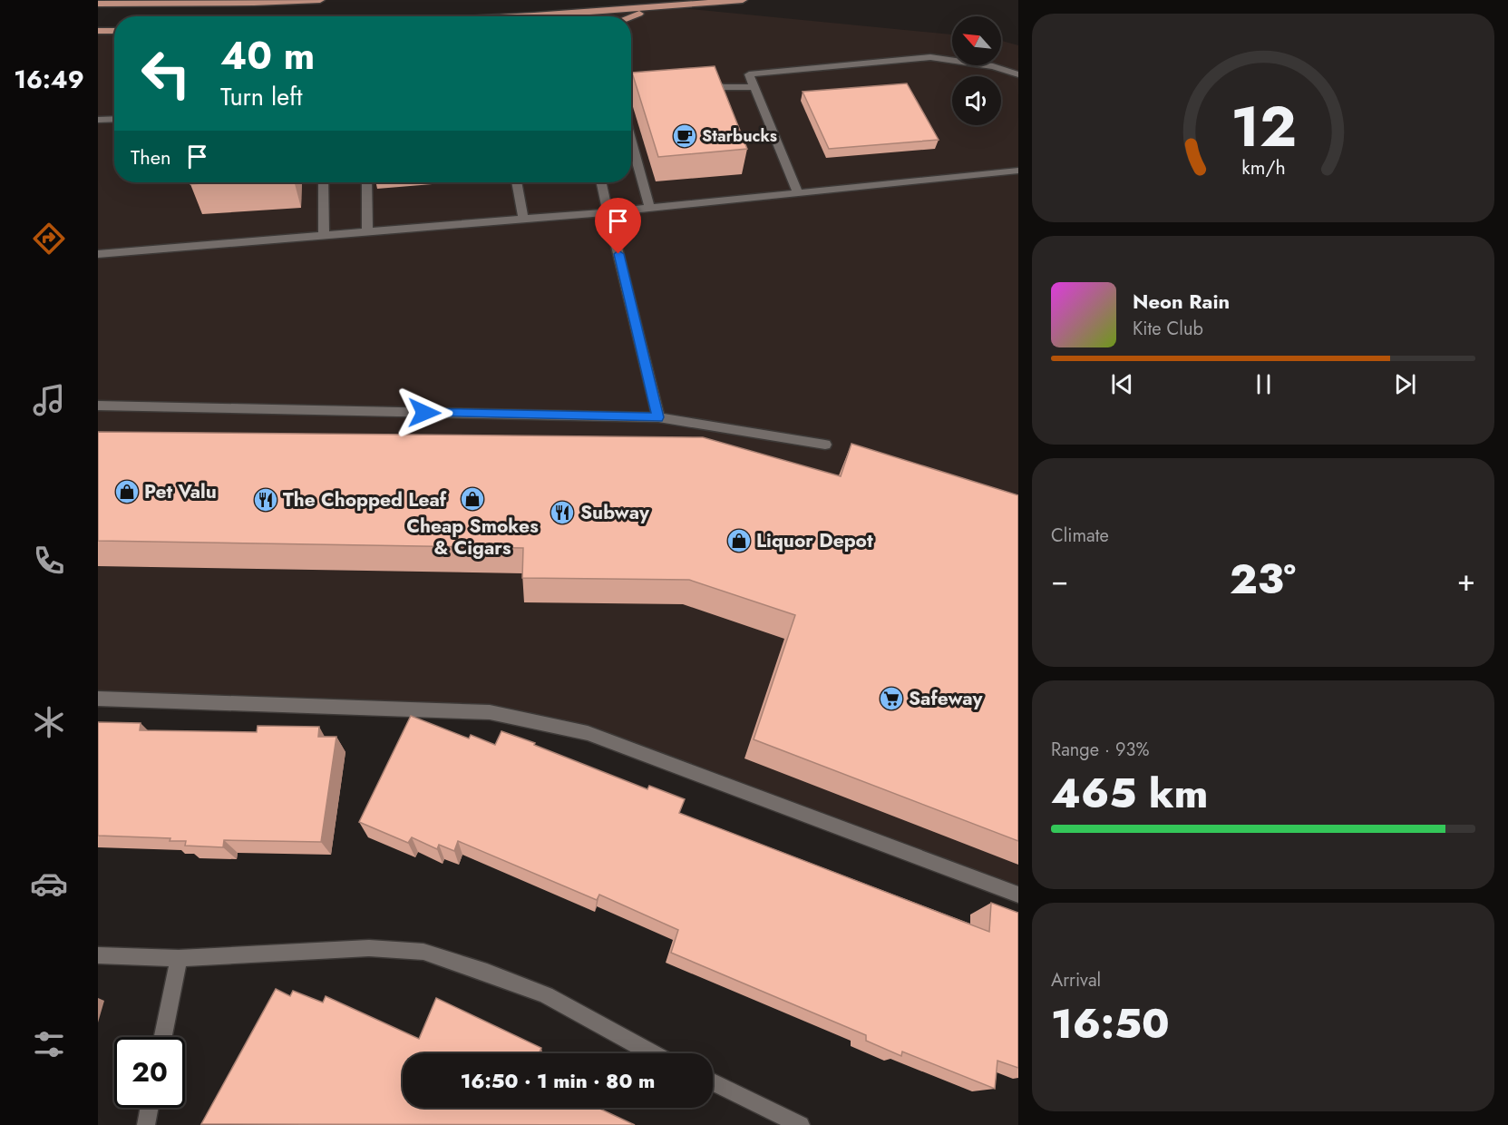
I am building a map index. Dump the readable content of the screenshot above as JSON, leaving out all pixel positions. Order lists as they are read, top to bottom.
{
  "places": {
    "cafe": ["Starbucks"],
    "shop": ["Pet Valu", "Cheap Smokes & Cigars", "Liquor Depot"],
    "restaurant": ["The Chopped Leaf", "Subway"],
    "supermarket": ["Safeway"]
  },
  "north": "top left",
  "page": {
    "tabs": "16:49",
    "turn": ["40 m", "Turn left"],
    "then": "Then",
    "song": ["Neon Rain", "Kite Club"],
    "tile": [
      "Climate",
      ["Range · 93%", "465 km"],
      ["Arrival", "16:50"]
    ],
    "heat": ["−", "23°", "+"],
    "limit": "20",
    "trip": "16:50 · 1 min · 80 m",
    "gauge": ["12", "km/h"]
  }
}
